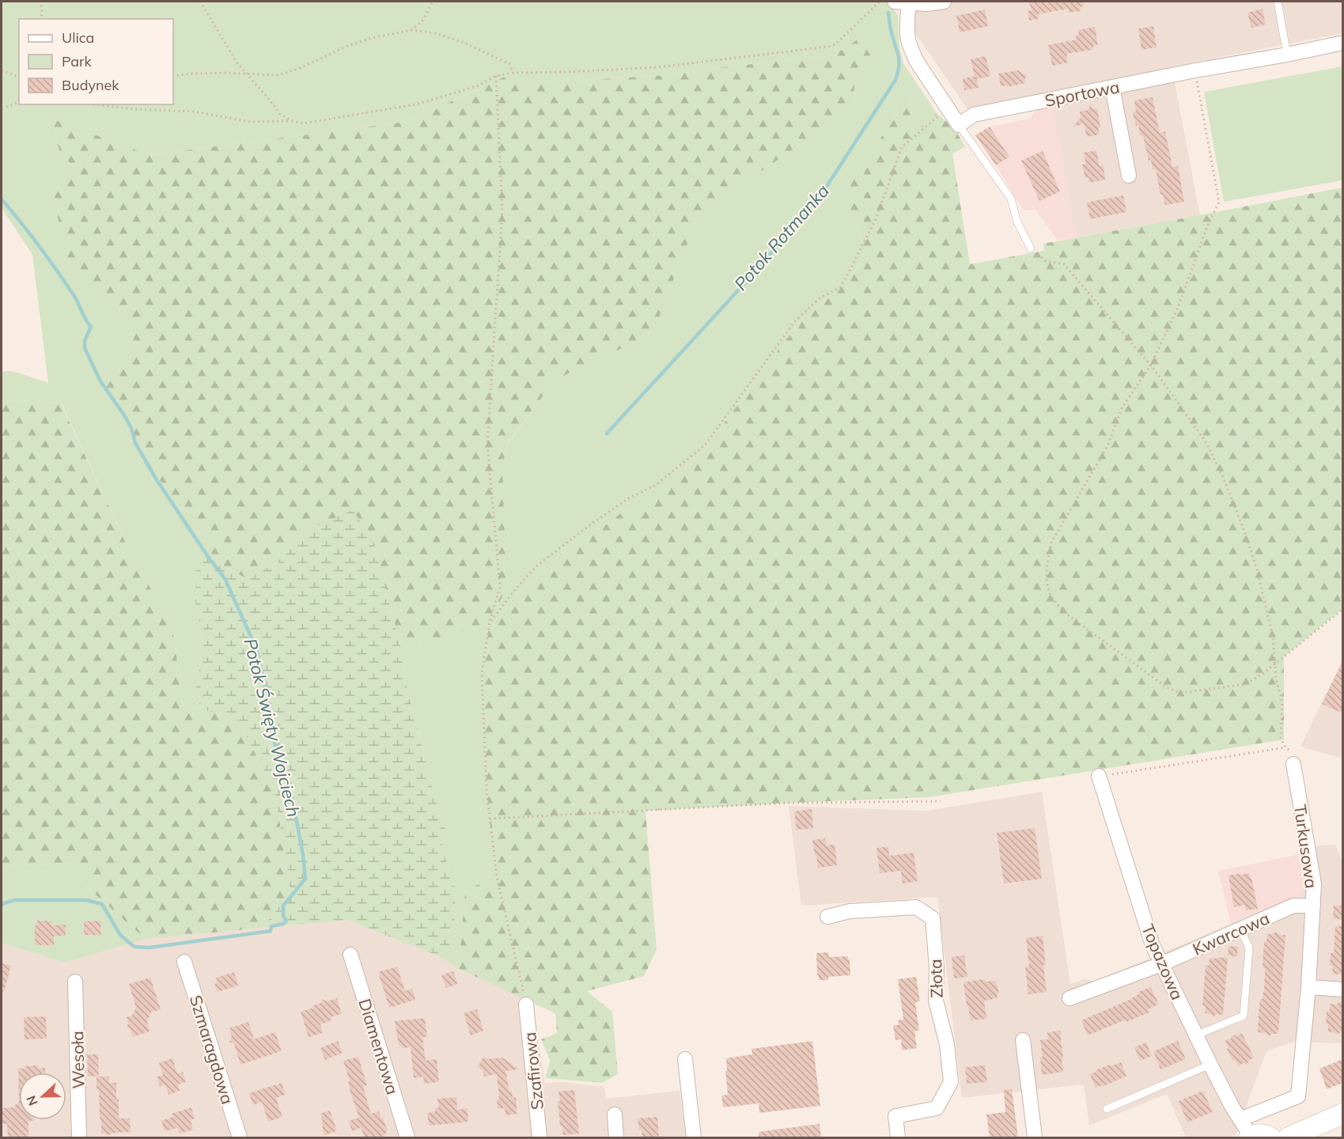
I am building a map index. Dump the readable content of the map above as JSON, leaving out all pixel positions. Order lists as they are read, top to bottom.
{
  "streets": {
    "street": [
      "Sportowa",
      "Turkusowa",
      "Kwarcowa",
      "Topazowa",
      "Złota",
      "Diamentowa",
      "Szmaragdowa",
      "Wesoła",
      "Szafirowa"
    ]
  },
  "crossings": [
    ["Turkusowa", "Kwarcowa"],
    ["Turkusowa", "Topazowa"],
    ["Kwarcowa", "Topazowa"]
  ],
  "water": ["Potok Rotmanka", "Potok Święty Wojciech"],
  "legend": ["Ulica", "Park", "Budynek"],
  "north": "left"
}
